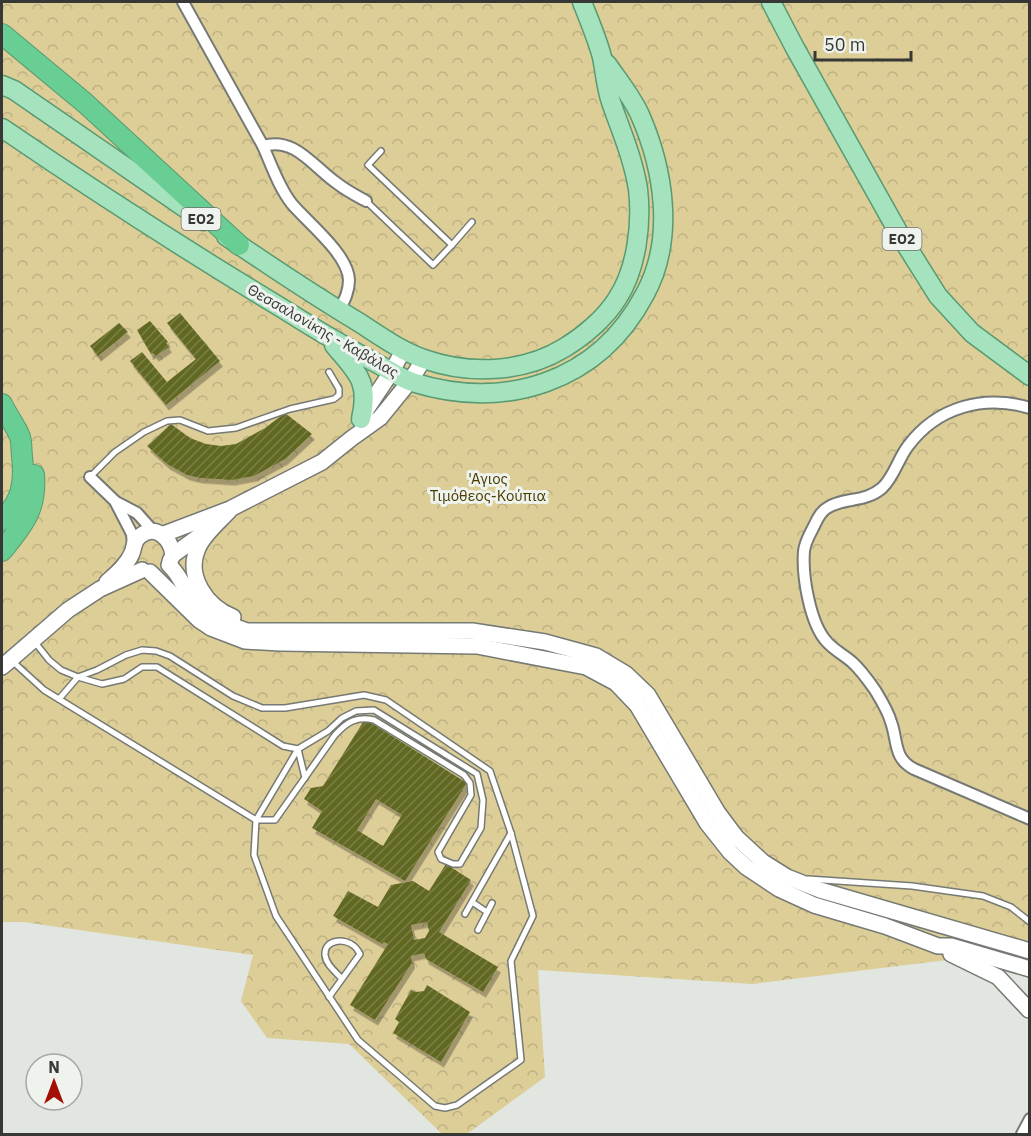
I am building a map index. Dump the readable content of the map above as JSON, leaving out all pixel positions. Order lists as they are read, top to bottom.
{
  "streets": {
    "main road": ["ΕΟ2", "Θεσσαλονίκης - Καβάλας"]
  },
  "parks": ["'Αγιος Τιμόθεος-Κούπια"],
  "scale_bar": "50 m",
  "north": "top"
}
